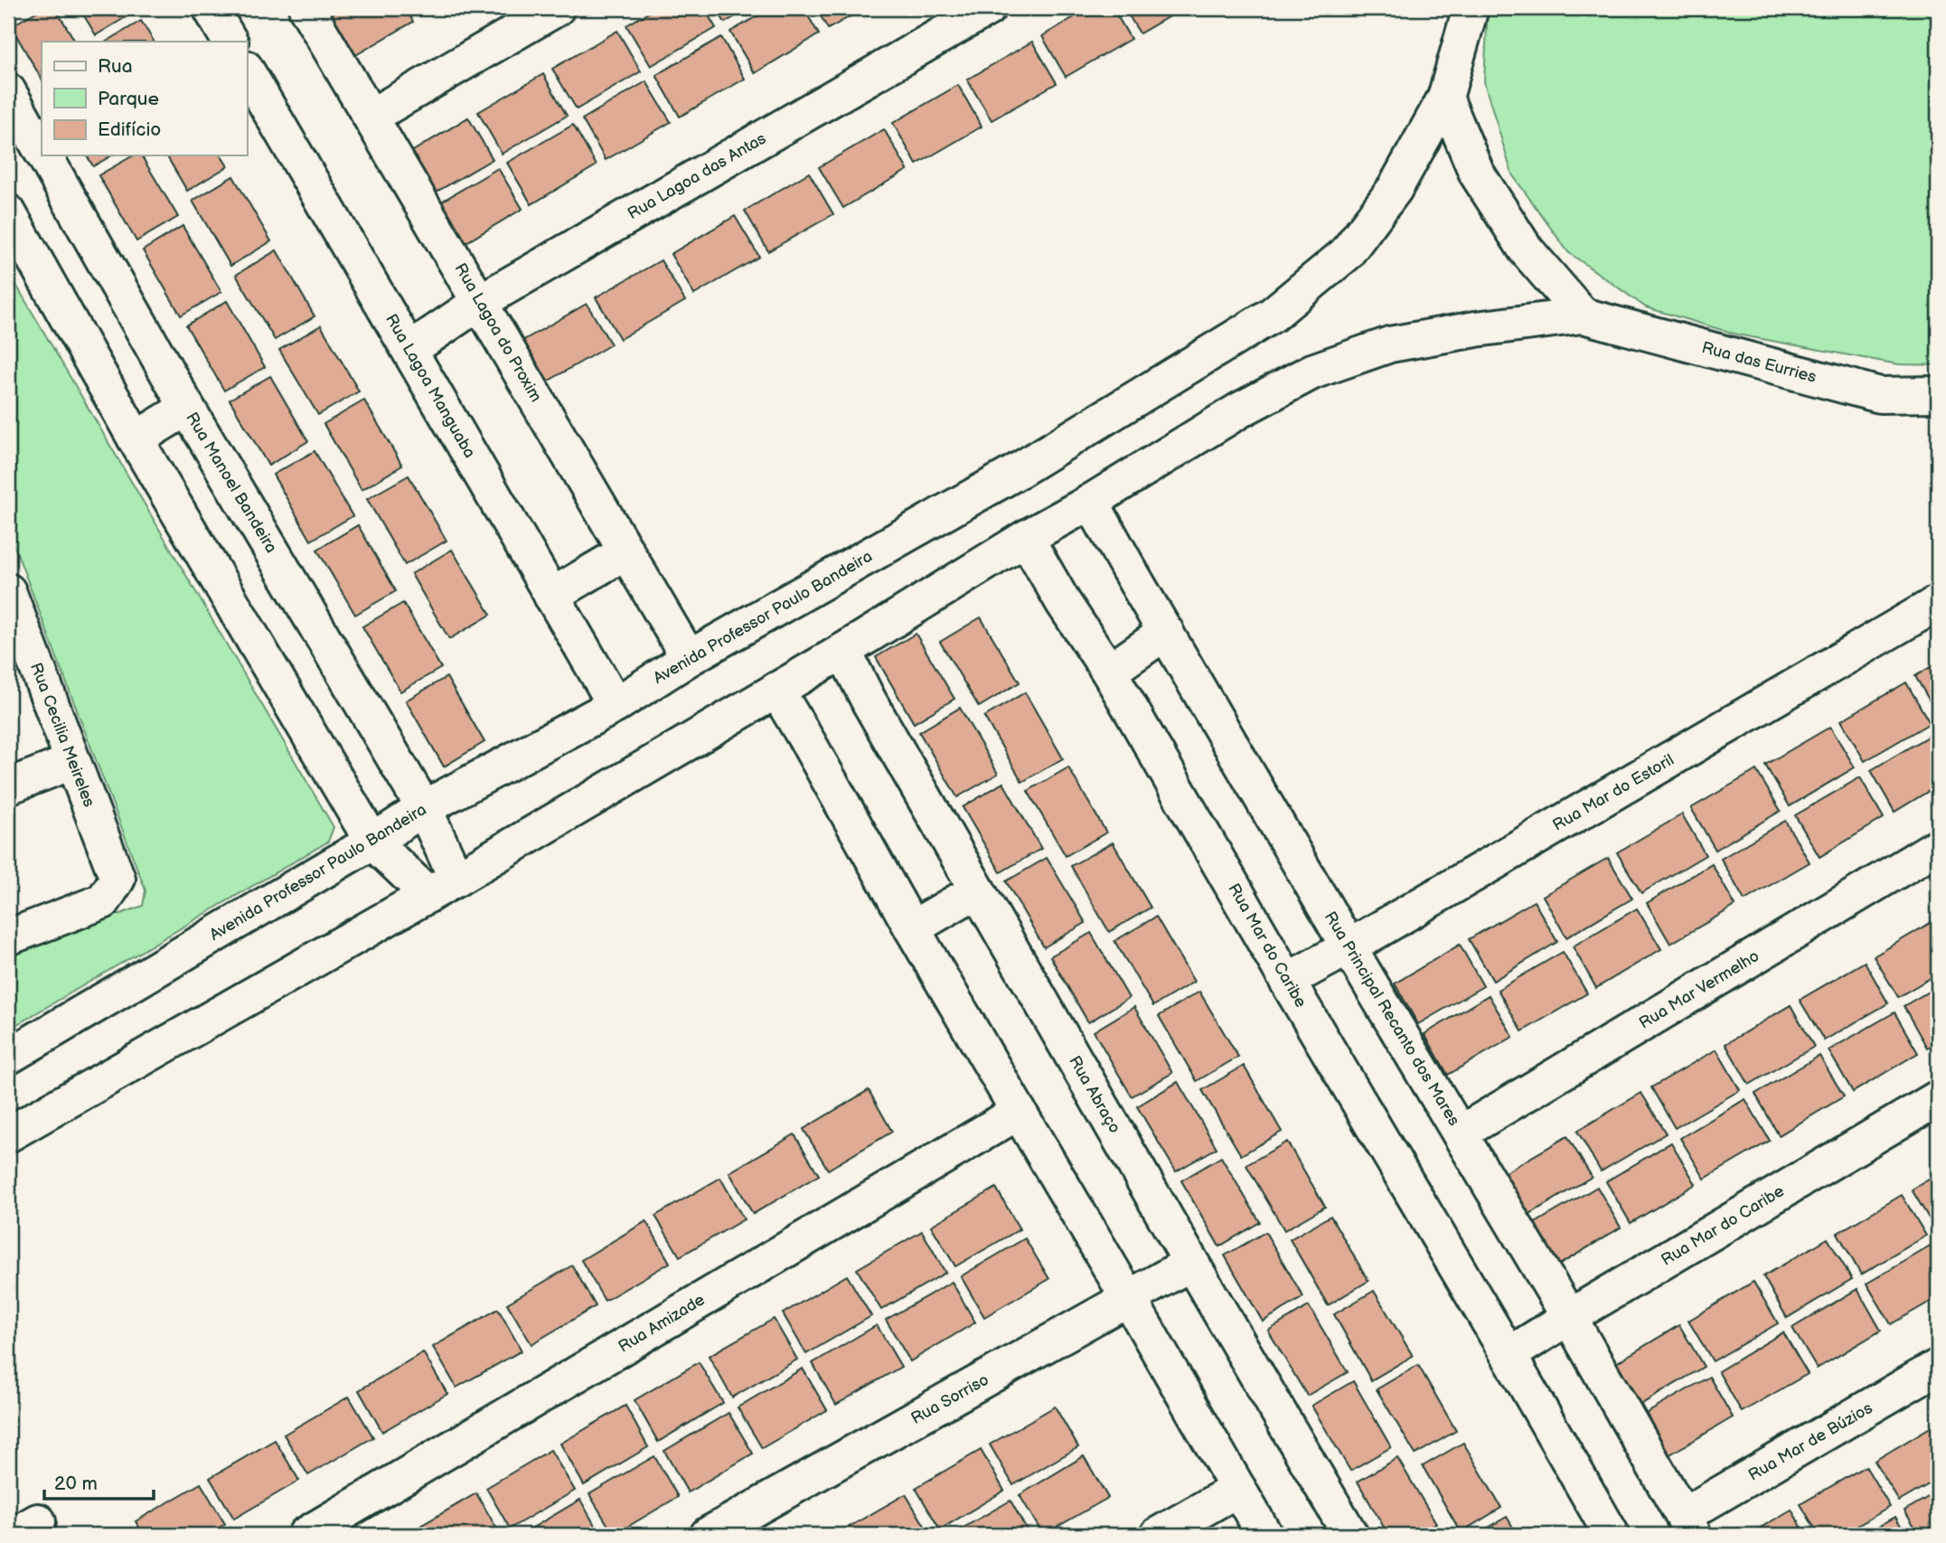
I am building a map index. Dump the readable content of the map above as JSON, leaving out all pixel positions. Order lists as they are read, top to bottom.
{
  "streets": {
    "street": [
      "Rua Lagoa das Antas",
      "Rua Lagoa do Proxim",
      "Rua das Eurries",
      "Rua Lagoa Manguaba",
      "Rua Manoel Bandeira",
      "Avenida Professor Paulo Bandeira",
      "Rua Cecilia Meireles",
      "Rua Mar do Estoril",
      "Rua Mar do Caribe",
      "Rua Mar Vermelho",
      "Rua Principal Recanto dos Mares",
      "Rua Abraço",
      "Rua Amizade",
      "Rua Sorriso",
      "Rua Mar de Búzios"
    ]
  },
  "crossings": [
    ["Rua Lagoa das Antas", "Rua Lagoa do Proxim"],
    ["Rua Lagoa das Antas", "Rua Lagoa Manguaba"],
    ["Rua Lagoa do Proxim", "Avenida Professor Paulo Bandeira"],
    ["Rua Lagoa Manguaba", "Avenida Professor Paulo Bandeira"],
    ["Rua Manoel Bandeira", "Avenida Professor Paulo Bandeira"],
    ["Rua Mar do Estoril", "Rua Mar do Caribe"],
    ["Rua Mar do Estoril", "Rua Principal Recanto dos Mares"],
    ["Rua Mar do Caribe", "Rua Principal Recanto dos Mares"],
    ["Rua Mar Vermelho", "Rua Principal Recanto dos Mares"],
    ["Rua Principal Recanto dos Mares", "Rua Mar de Búzios"],
    ["Rua Abraço", "Rua Sorriso"]
  ],
  "legend": ["Rua", "Parque", "Edifício"],
  "scale_bar": "20 m"
}
